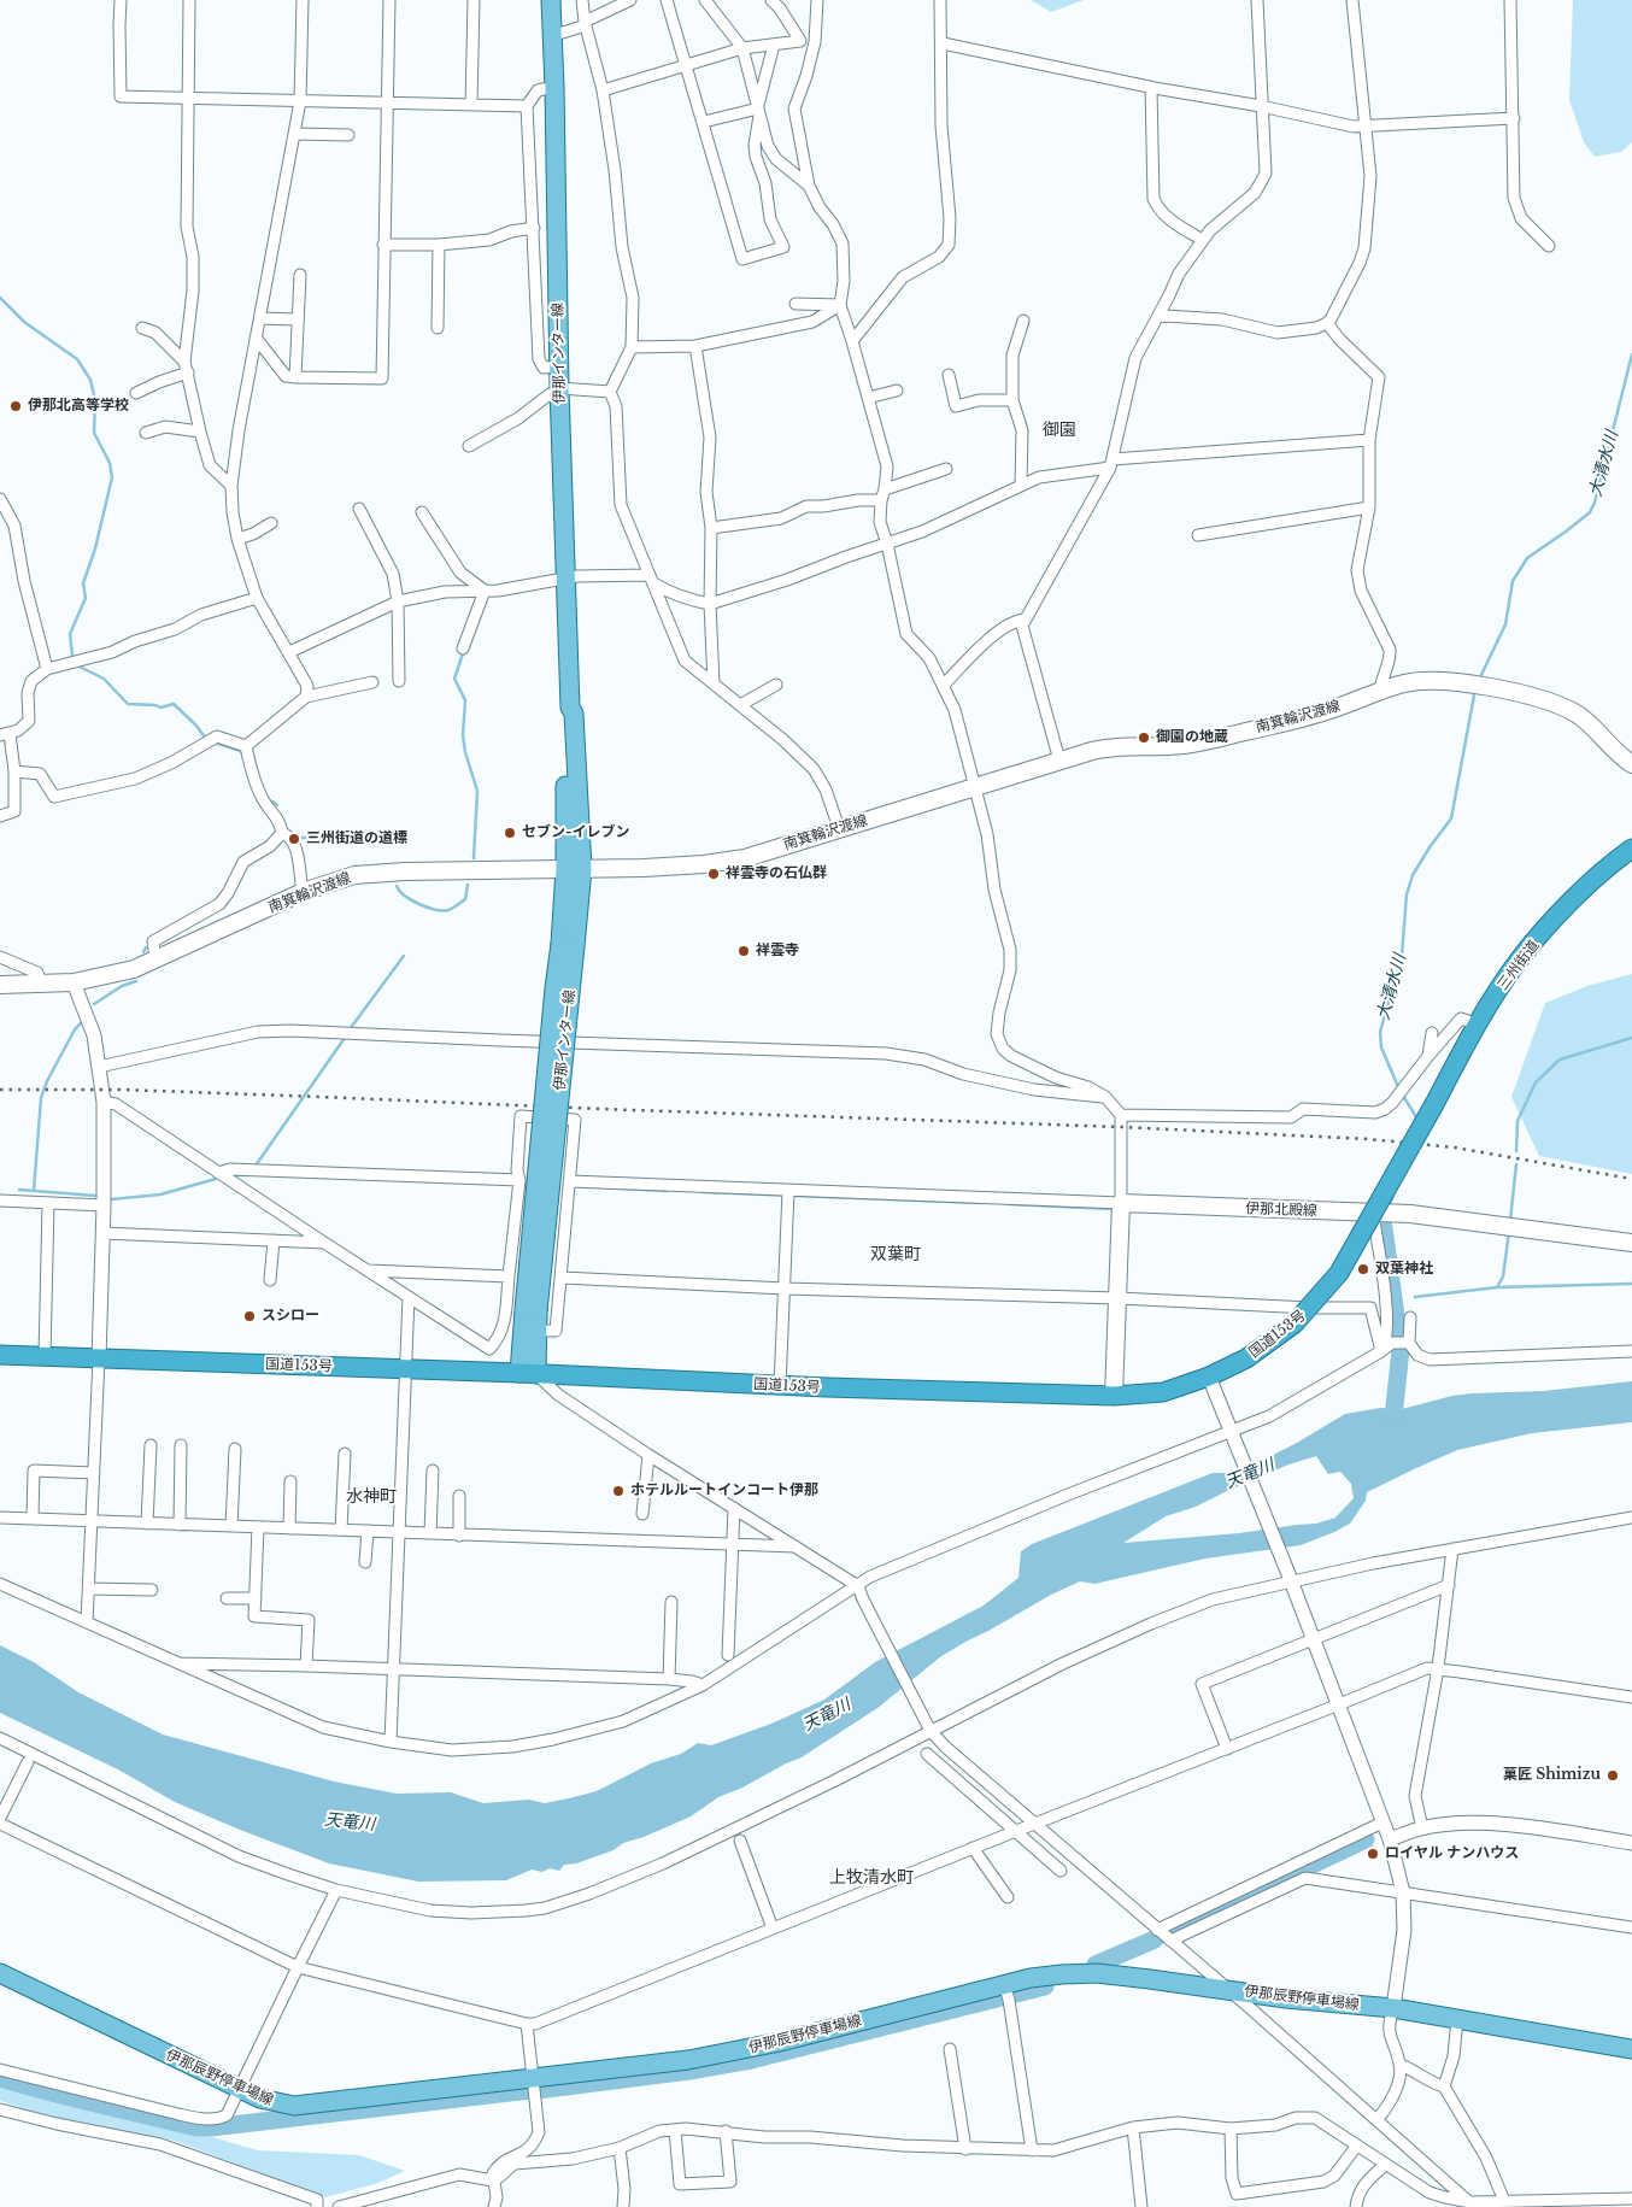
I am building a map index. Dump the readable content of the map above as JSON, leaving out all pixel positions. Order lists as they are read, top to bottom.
{
  "streets": {
    "highway": ["三州街道", "国道153号"],
    "main road": [
      "伊那インター線",
      "南箕輪沢渡線",
      "伊那北殿線",
      "伊那辰野停車場線"
    ]
  },
  "crossings": [
    ["伊那インター線", "南箕輪沢渡線"],
    ["伊那インター線", "国道153号"],
    ["三州街道", "国道153号"]
  ],
  "districts": [
    "御園",
    "双葉町",
    "水神町",
    "上牧清水町"
  ],
  "water": ["大清水川", "天竜川"],
  "places": [
    "伊那北高等学校",
    "御園の地蔵",
    "セブン-イレブン",
    "三州街道の道標",
    "祥雲寺の石仏群",
    "祥雲寺",
    "双葉神社",
    "スシロー",
    "ホテルルートインコート伊那",
    "菓匠 Shimizu",
    "ロイヤル ナンハウス"
  ]
}
